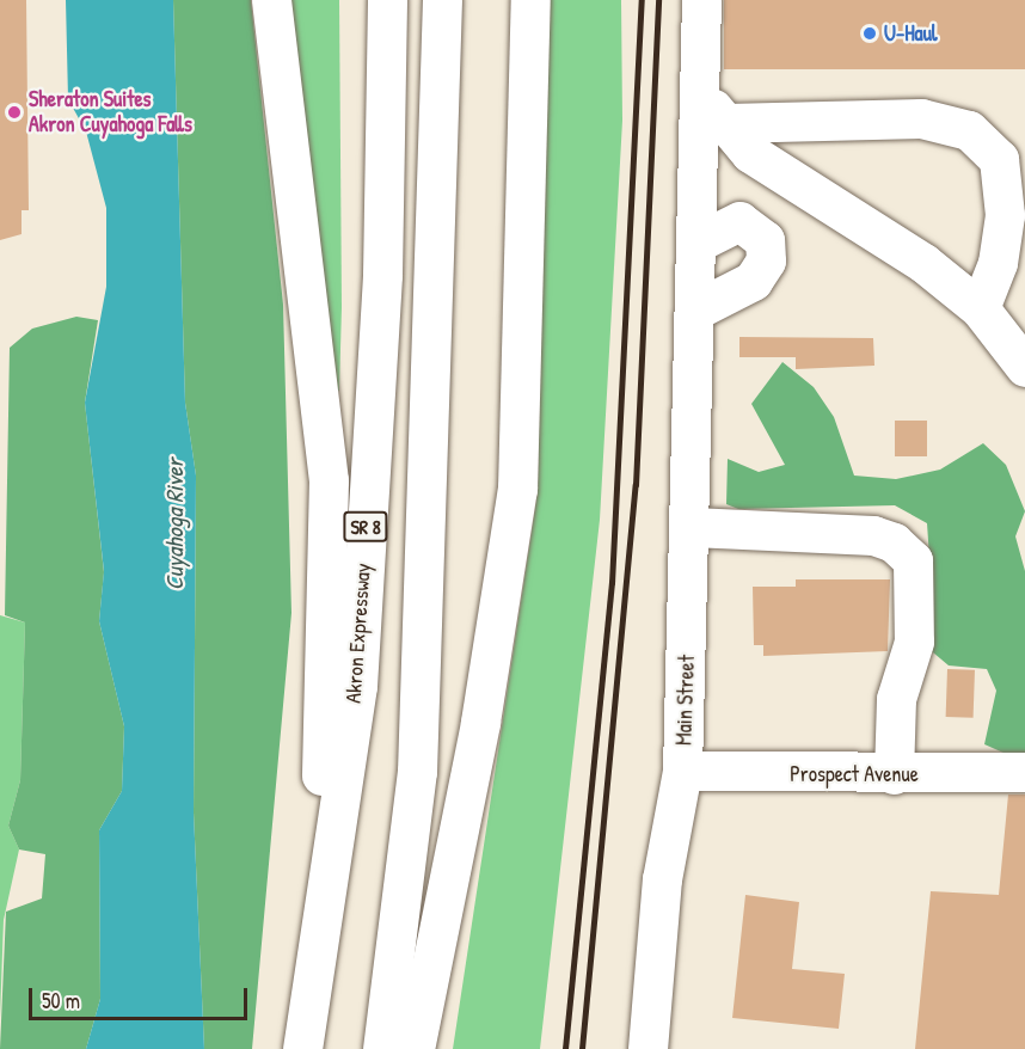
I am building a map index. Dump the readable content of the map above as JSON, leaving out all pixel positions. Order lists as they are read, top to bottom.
{
  "streets": {
    "main road": [
      "SR 8",
      "Akron Expressway",
      "Main Street",
      "Prospect Avenue"
    ]
  },
  "crossings": [
    ["Main Street", "Prospect Avenue"]
  ],
  "water": ["Cuyahoga River"],
  "places": ["U-Haul", "Sheraton Suites Akron Cuyahoga Falls"],
  "scale_bar": "50 m"
}
